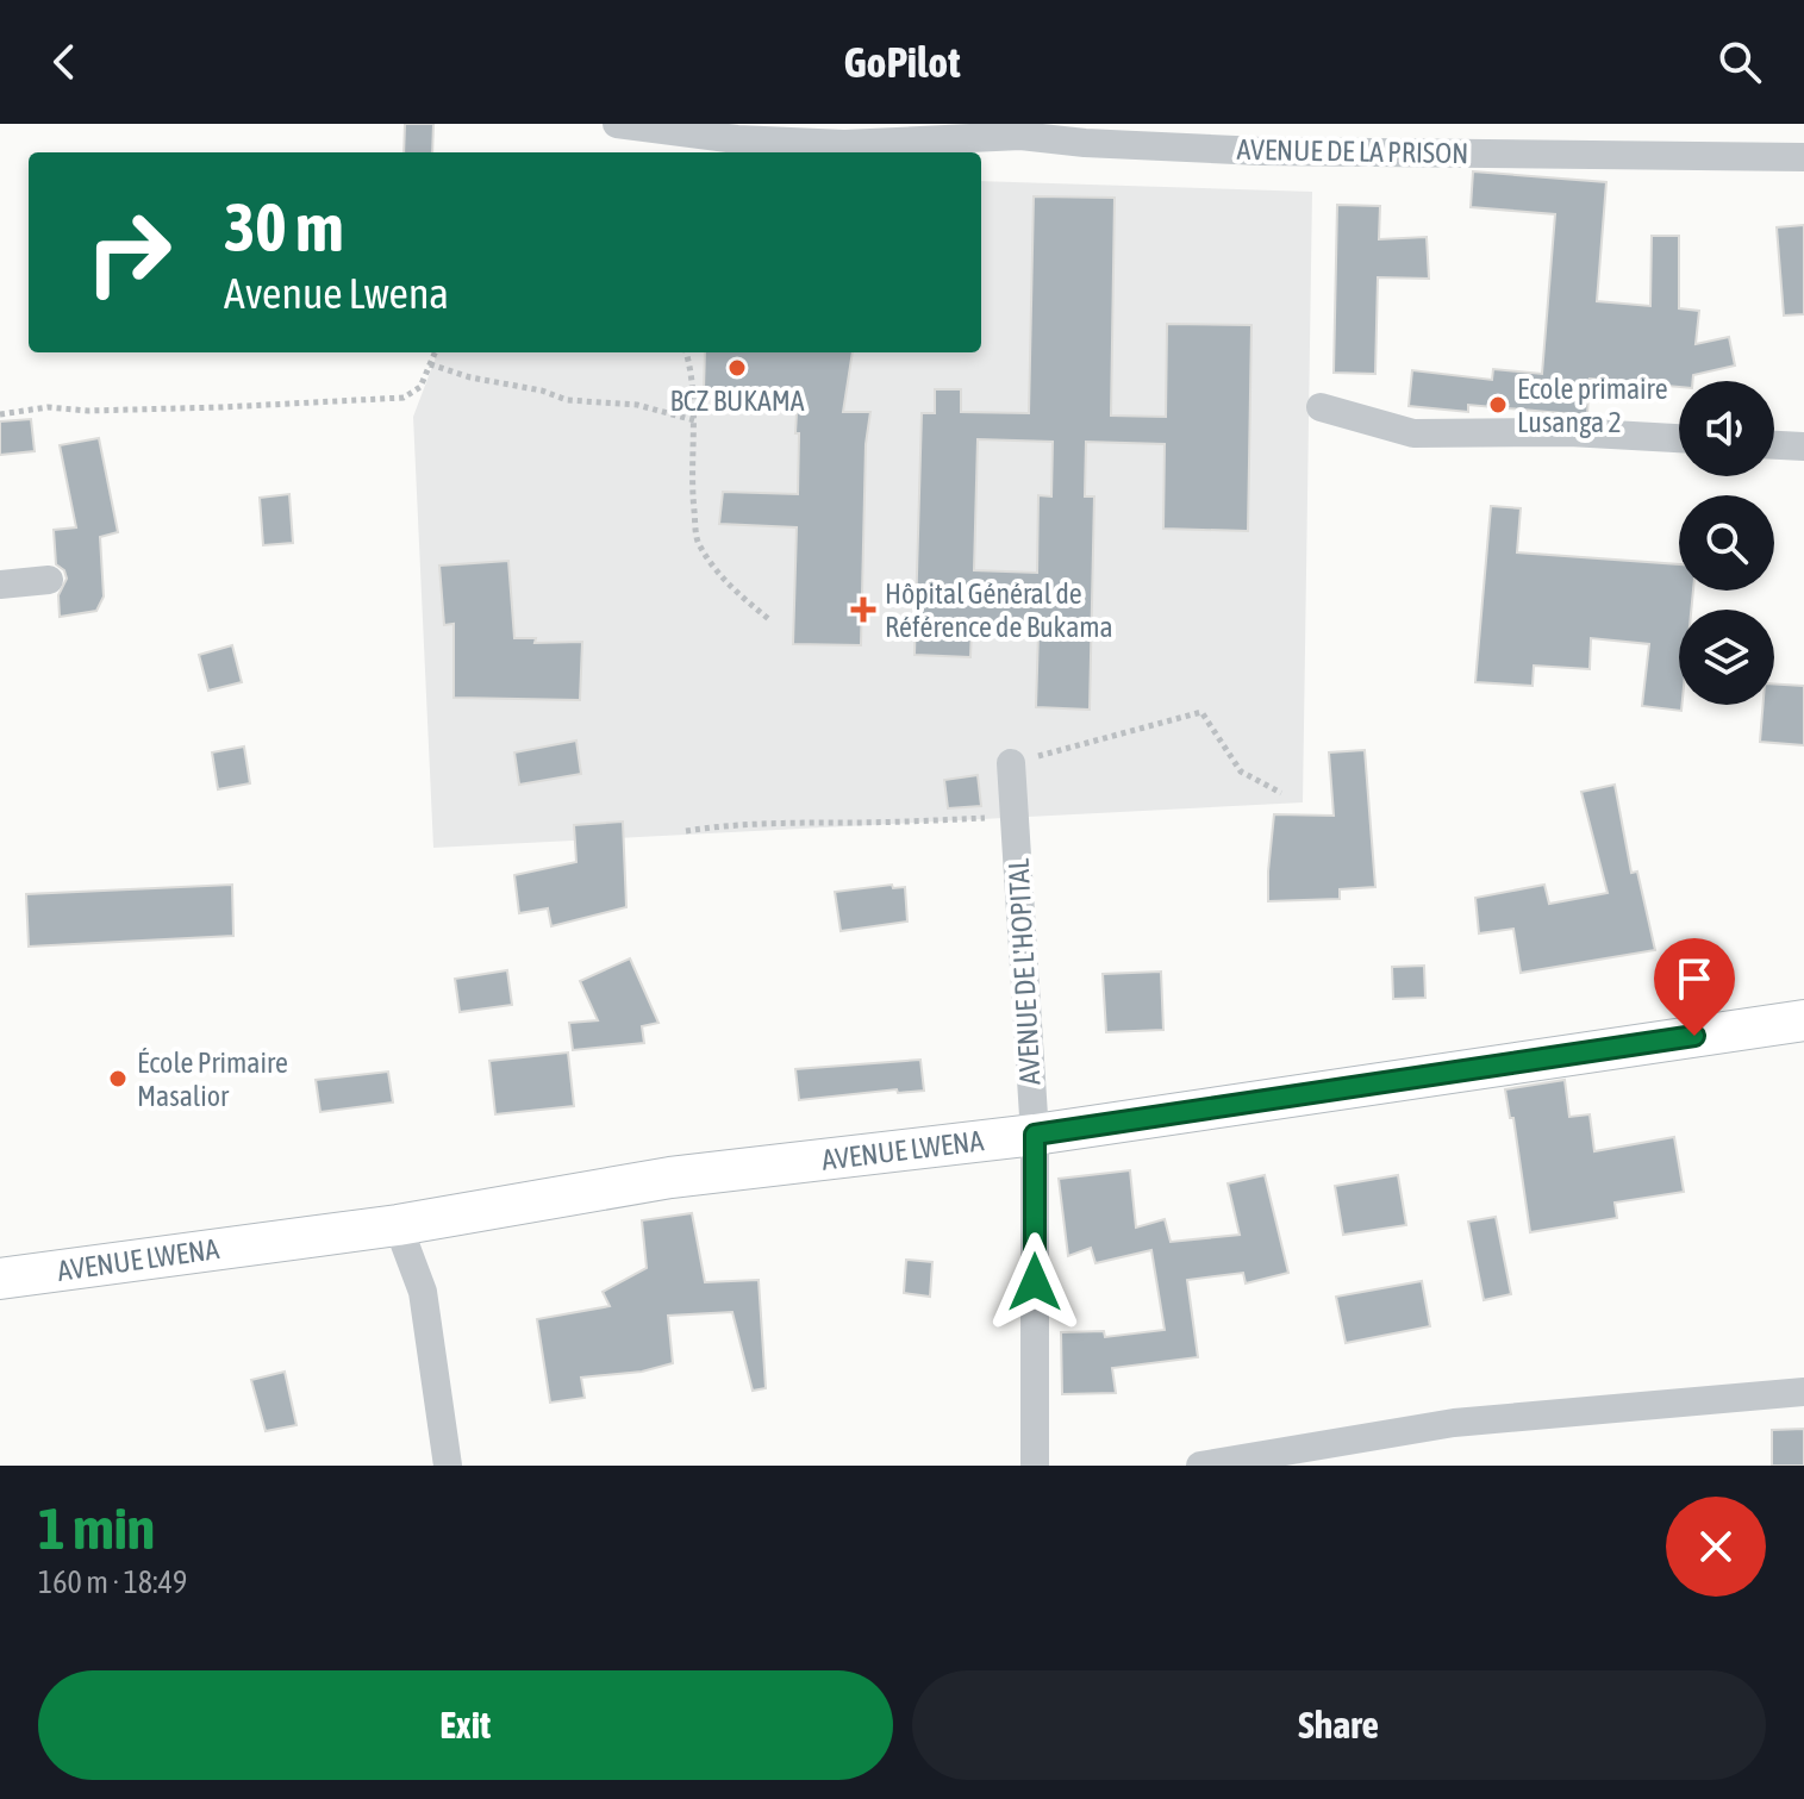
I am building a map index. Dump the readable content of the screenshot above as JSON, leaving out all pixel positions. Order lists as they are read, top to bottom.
{
  "streets": {
    "main road": ["AVENUE LWENA"],
    "street": ["AVENUE DE LA PRISON", "AVENUE DE L'HOPITAL"]
  },
  "crossings": [
    ["AVENUE DE L'HOPITAL", "AVENUE LWENA"]
  ],
  "places": {
    "other": ["BCZ BUKAMA", "Ecole primaire Lusanga 2", "École Primaire Masalior"],
    "health": ["Hôpital Général de Référence de Bukama"]
  },
  "page": {
    "header": "GoPilot",
    "turn": ["30 m", "Avenue Lwena"],
    "heading": ["1 min", "160 m · 18:49"],
    "buttons": ["Exit", "Share"]
  }
}
